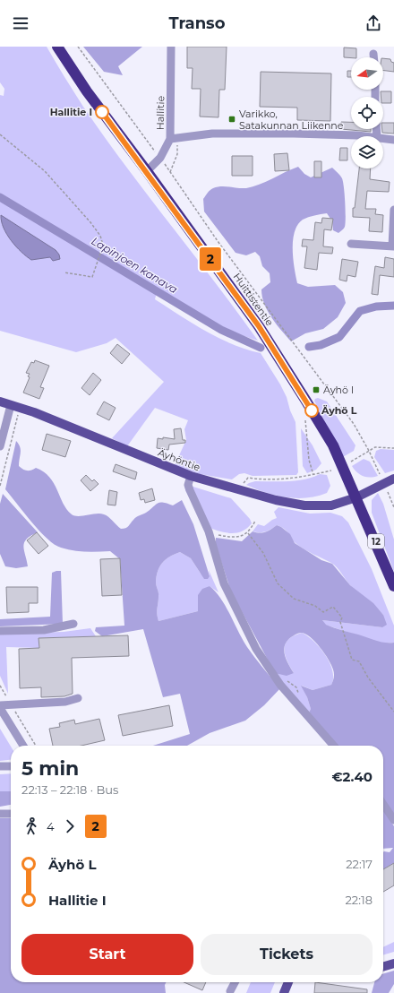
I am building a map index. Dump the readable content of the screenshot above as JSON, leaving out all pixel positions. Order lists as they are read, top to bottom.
{
  "streets": {
    "highway": ["Huittistentie", "12"],
    "main road": ["Äyhöntie"],
    "street": ["Hallitie"]
  },
  "crossings": [
    ["Hallitie", "Huittistentie"],
    ["Huittistentie", "Äyhöntie"]
  ],
  "water": ["Lapinjoen kanava"],
  "places": {
    "other": ["Hallitie I", "Äyhö L"],
    "transit": ["Varikko, Satakunnan Liikenne", "Äyhö I"]
  },
  "lines": ["bus line 2"],
  "north": "left",
  "page": {
    "header": "Transo",
    "on_map": "2",
    "heading": ["5 min", "22:13 – 22:18 · Bus", "€2.40"],
    "legs": ["4", "2"],
    "list": [
      {
        "name": "Äyhö L",
        "value": "22:17"
      },
      {
        "name": "Hallitie I",
        "value": "22:18"
      }
    ],
    "buttons": ["Start", "Tickets"]
  }
}
